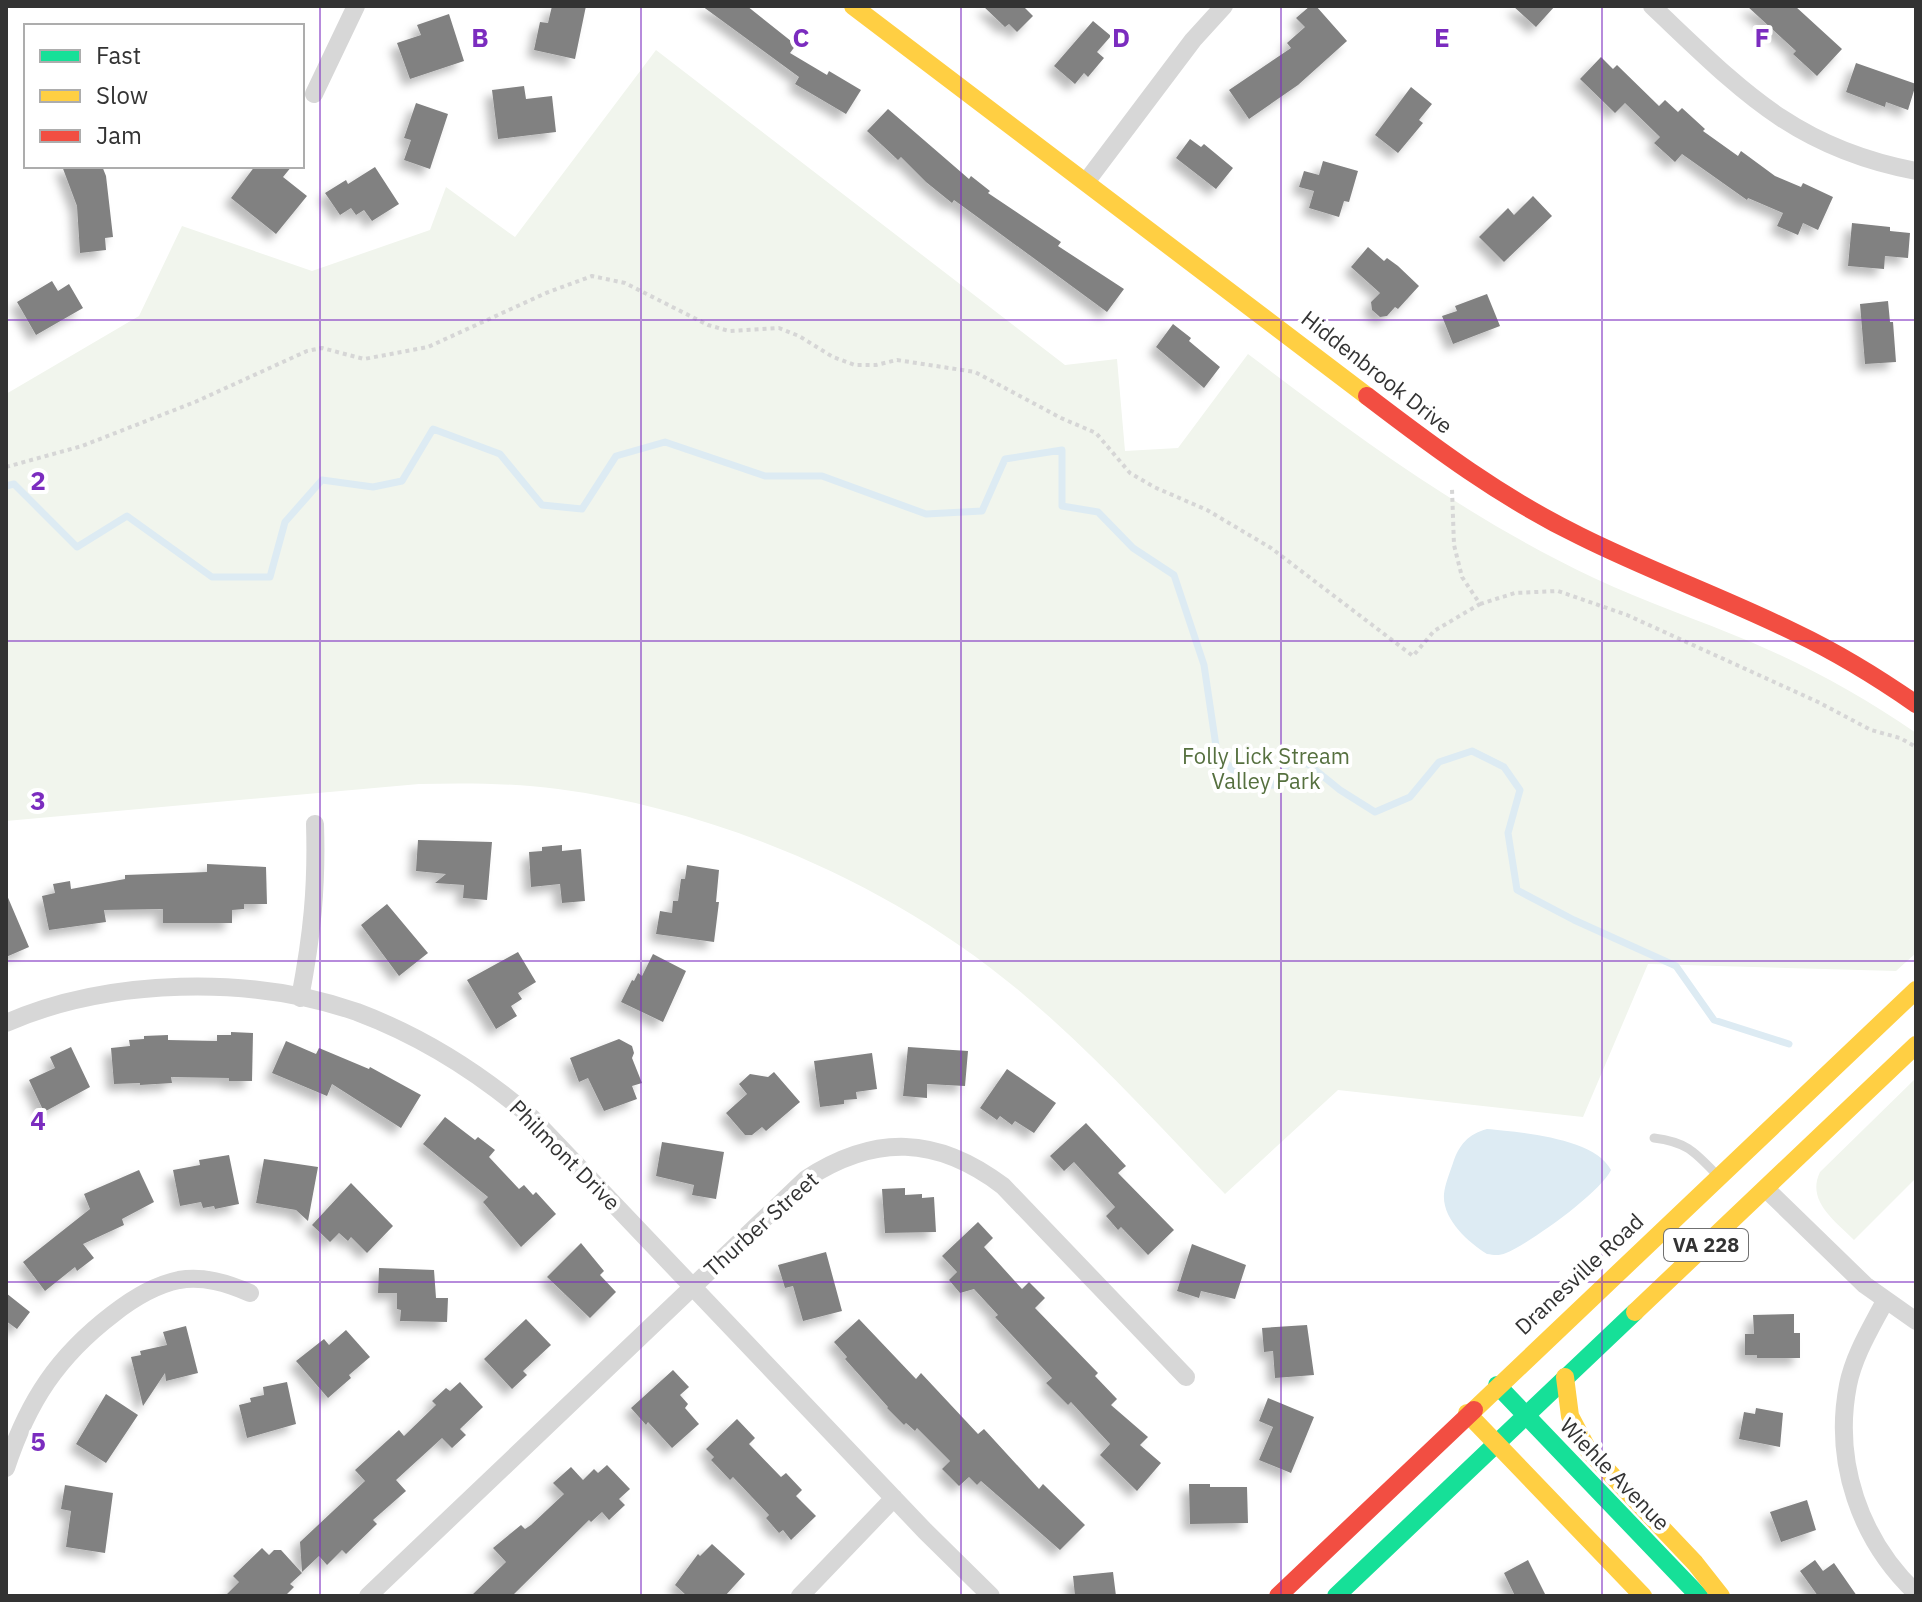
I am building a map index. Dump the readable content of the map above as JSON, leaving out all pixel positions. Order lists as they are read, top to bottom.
{
  "streets": {
    "main road": [
      "Hiddenbrook Drive",
      "VA 228",
      "Dranesville Road",
      "Wiehle Avenue"
    ],
    "street": ["Philmont Drive", "Thurber Street"]
  },
  "crossings": [
    ["Philmont Drive", "Thurber Street"],
    ["VA 228", "Wiehle Avenue"],
    ["Dranesville Road", "Wiehle Avenue"]
  ],
  "parks": ["Folly Lick Stream Valley Park"],
  "legend": ["Fast", "Slow", "Jam"],
  "grid": {
    "columns": [
      "B",
      "C",
      "D",
      "E",
      "F"
    ],
    "rows": [
      "2",
      "3",
      "4",
      "5"
    ]
  }
}
